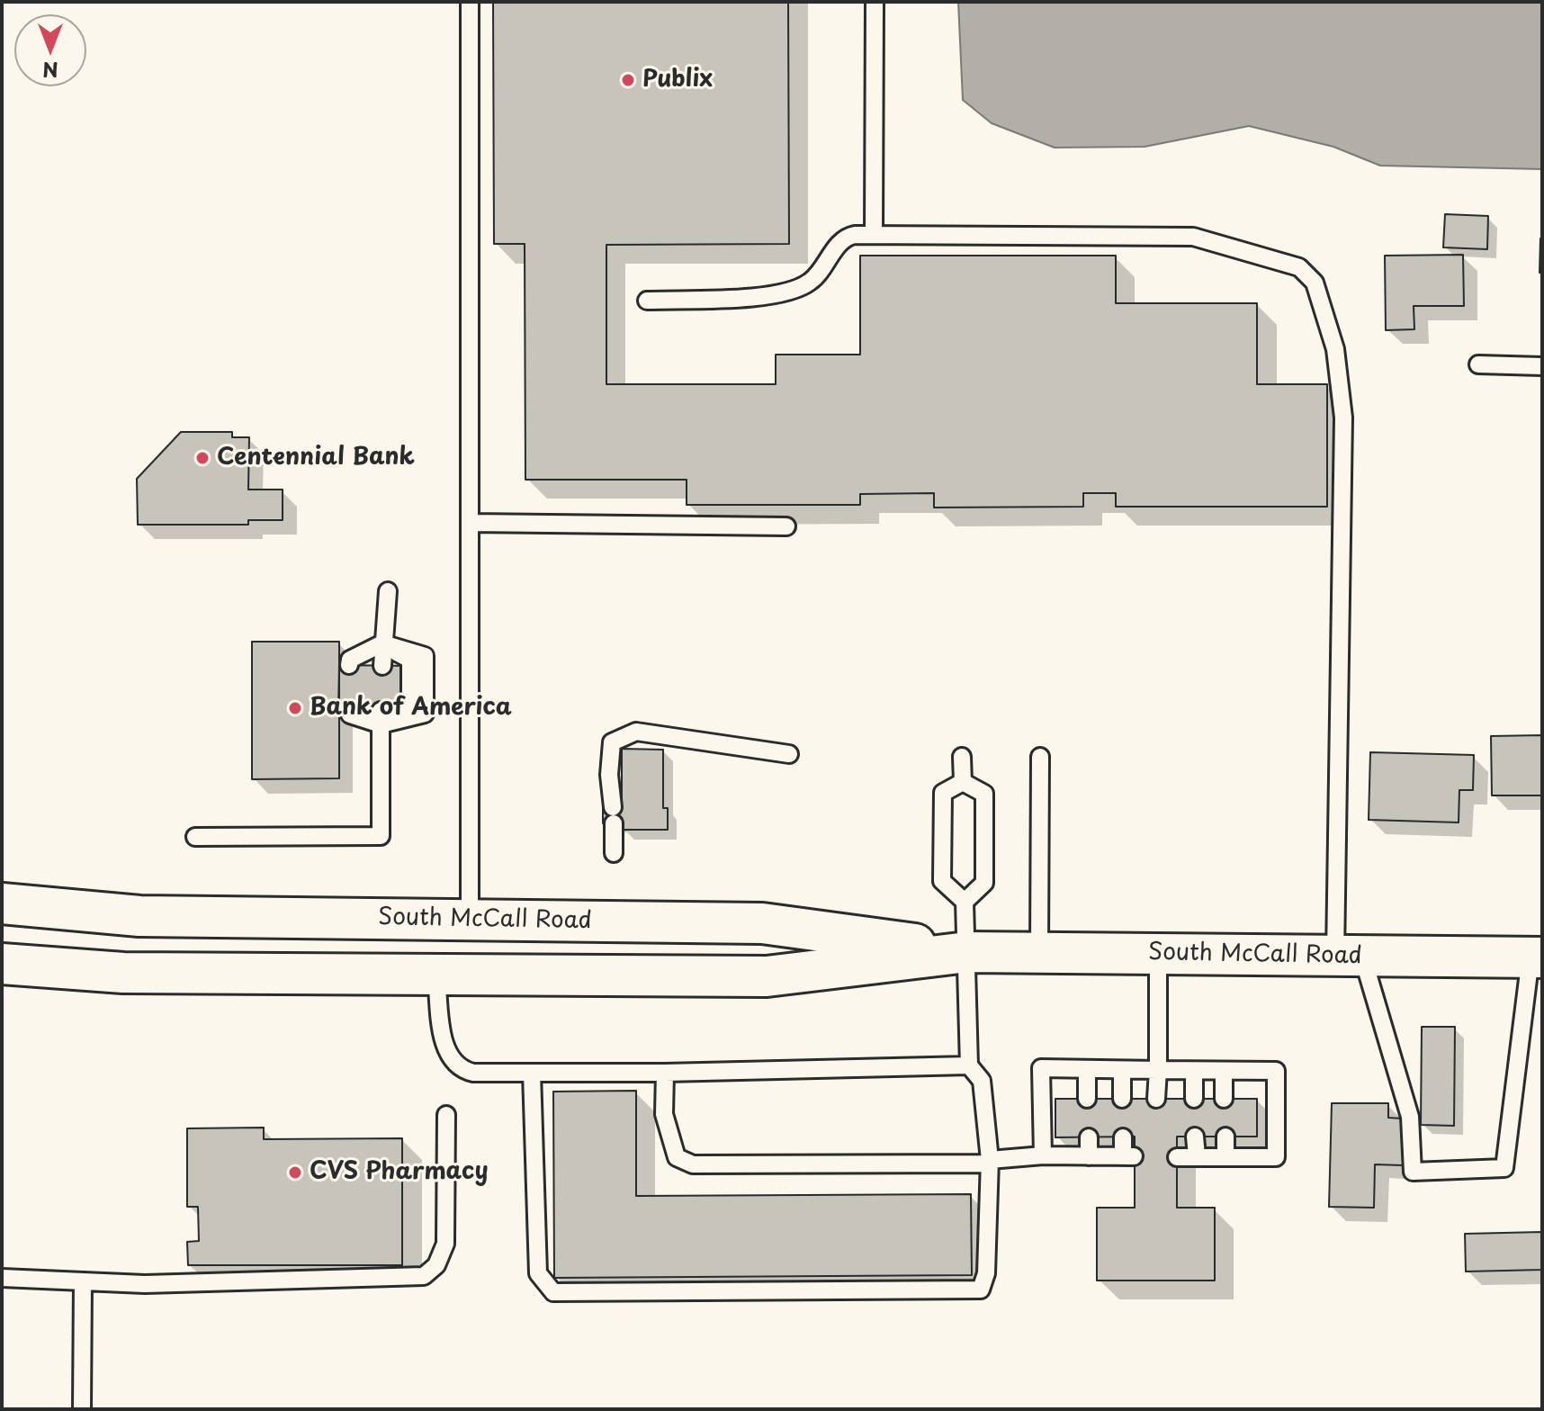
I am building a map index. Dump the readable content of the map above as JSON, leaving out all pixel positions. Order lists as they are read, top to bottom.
{
  "streets": {
    "main road": ["South McCall Road"]
  },
  "places": [
    "Publix",
    "Centennial Bank",
    "Bank of America",
    "CVS Pharmacy"
  ],
  "north": "bottom"
}
